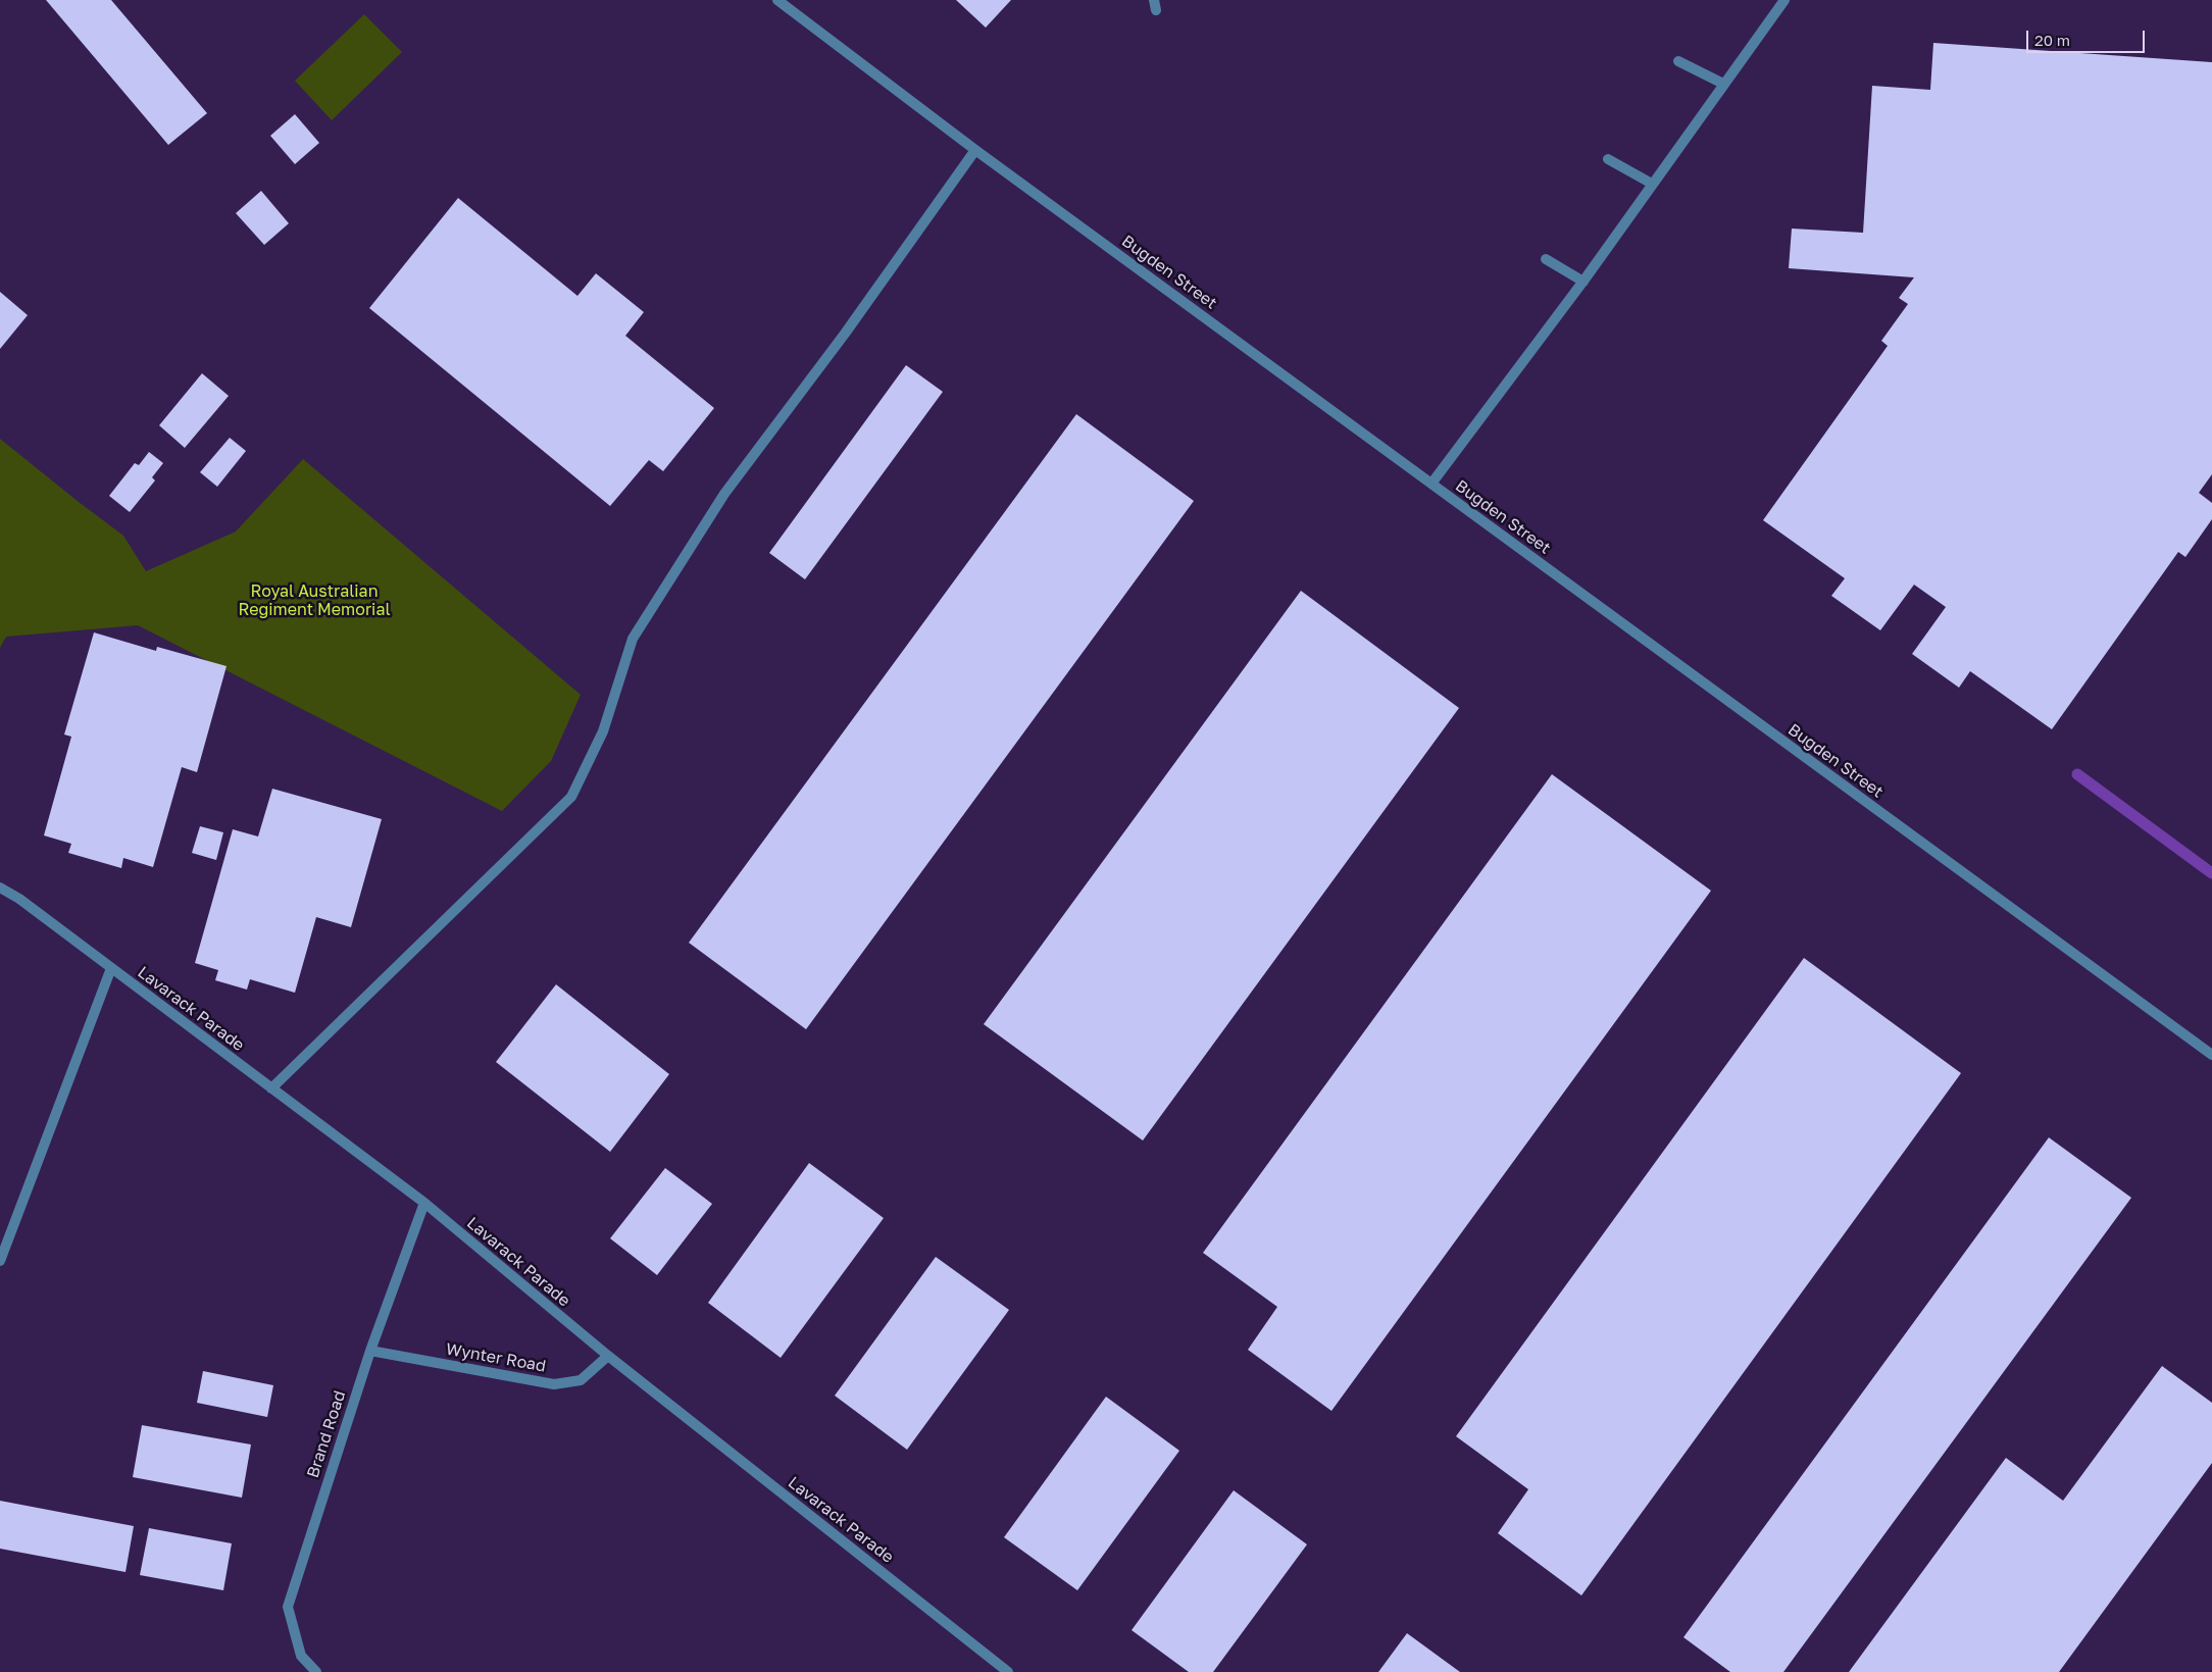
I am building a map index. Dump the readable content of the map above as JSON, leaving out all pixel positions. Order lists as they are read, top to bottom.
{
  "streets": {
    "lane": [
      "Bugden Street",
      "Lavarack Parade",
      "Wynter Road",
      "Brand Road"
    ]
  },
  "crossings": [
    ["Lavarack Parade", "Wynter Road"],
    ["Lavarack Parade", "Brand Road"],
    ["Wynter Road", "Brand Road"]
  ],
  "parks": ["Royal Australian Regiment Memorial"],
  "scale_bar": "20 m"
}
